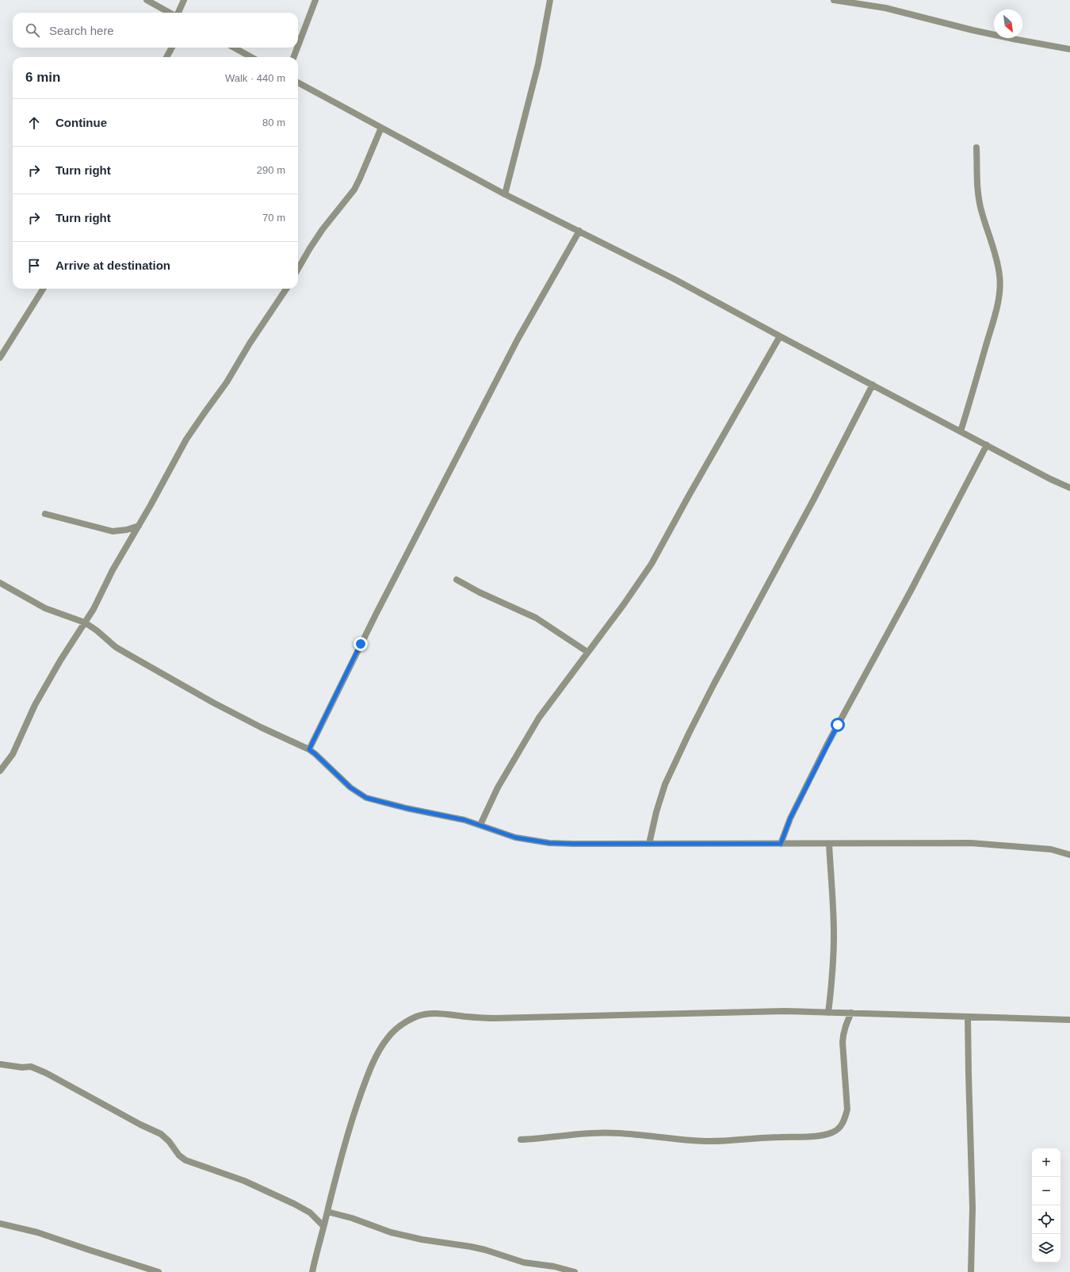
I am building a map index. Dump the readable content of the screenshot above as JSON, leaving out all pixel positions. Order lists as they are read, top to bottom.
{
  "north": "bottom right",
  "page": {
    "search": "Search here",
    "heading": ["6 min", "Walk · 440 m"],
    "list": [
      ["Continue", "80 m"],
      ["Turn right", "290 m"],
      ["Turn right", "70 m"],
      "Arrive at destination"
    ],
    "map_buttons": ["+", "−"]
  }
}
